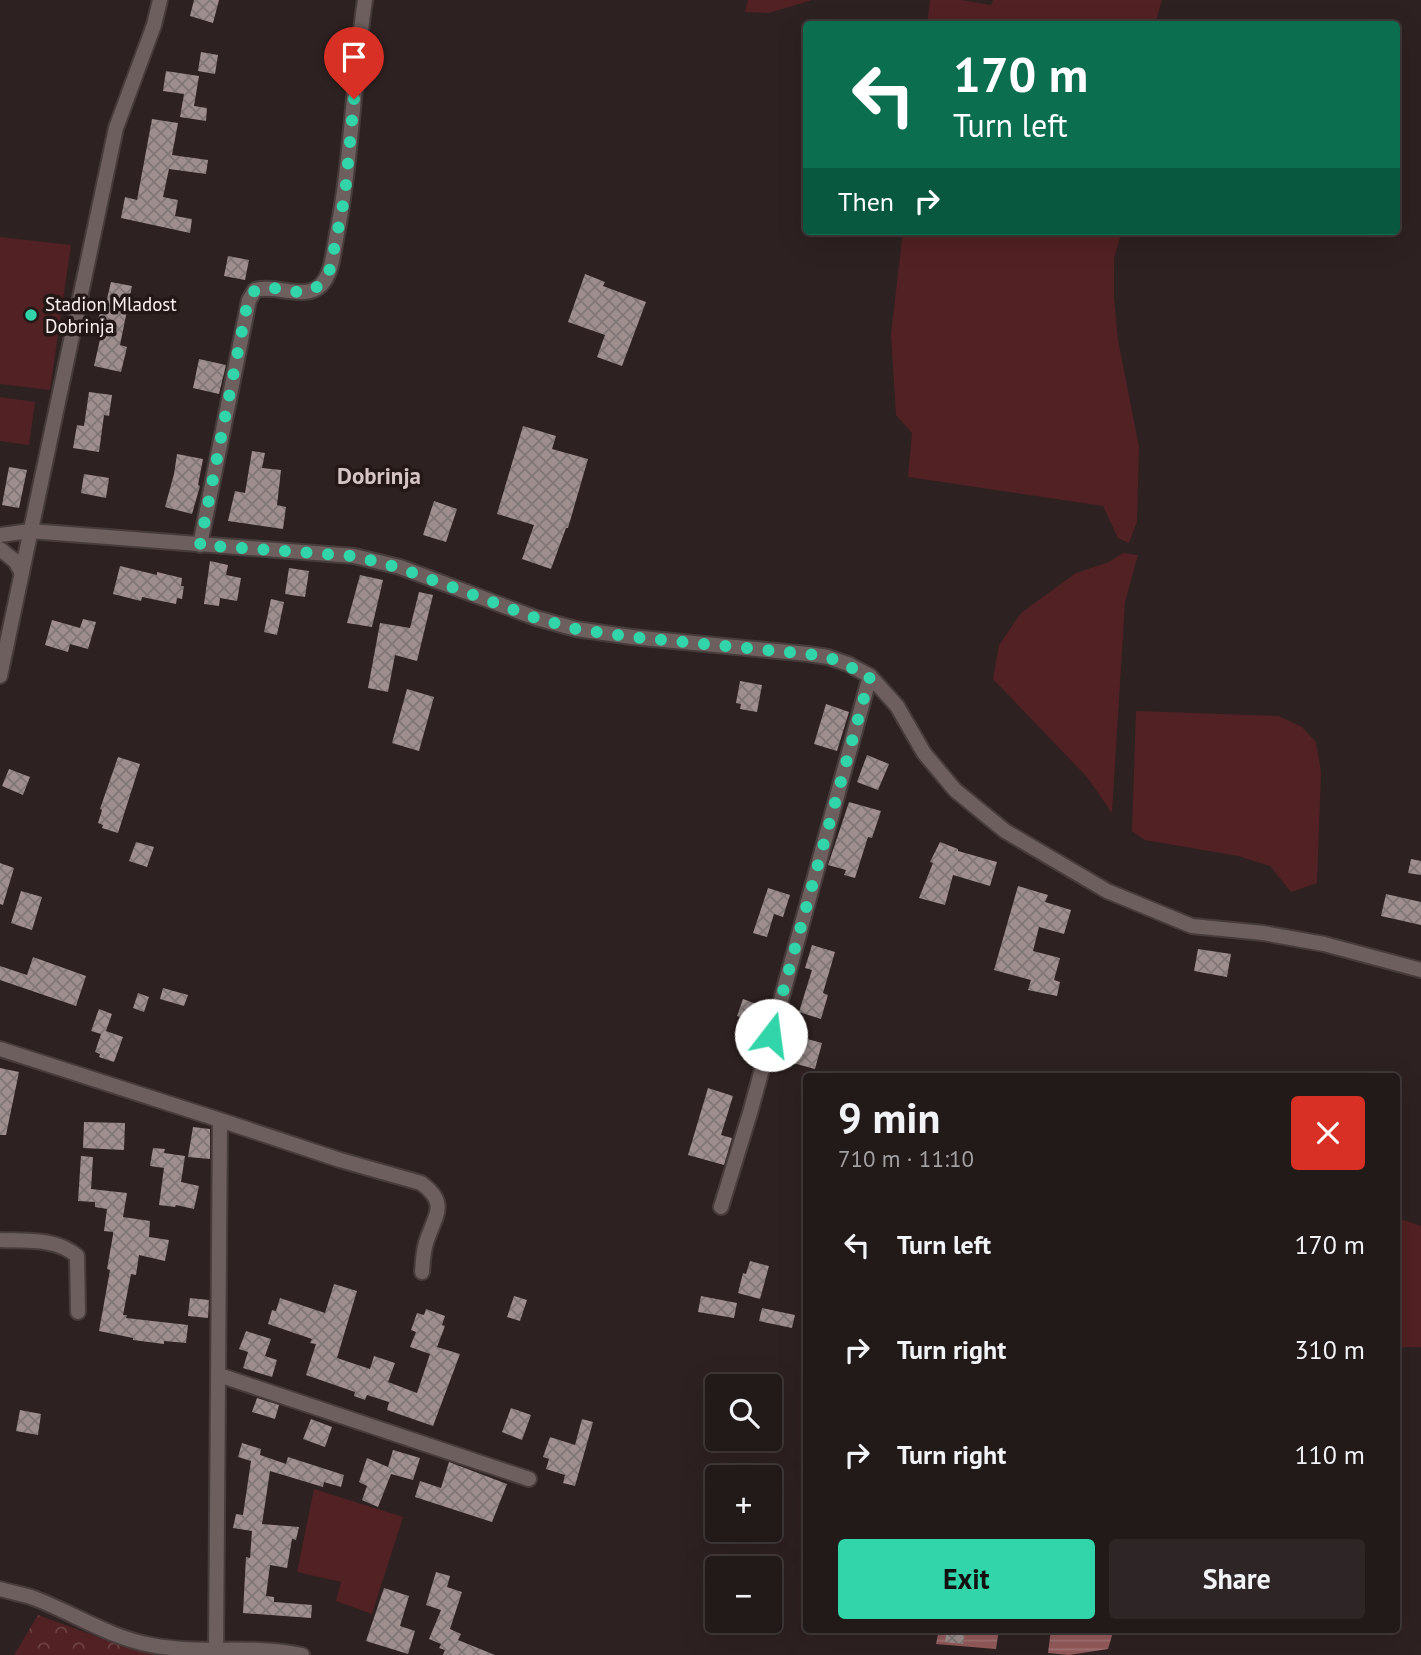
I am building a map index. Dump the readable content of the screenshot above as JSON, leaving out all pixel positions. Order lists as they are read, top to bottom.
{
  "districts": ["Dobrinja"],
  "places": ["Stadion Mladost Dobrinja"],
  "page": {
    "turn": ["170 m", "Turn left"],
    "then": "Then",
    "heading": ["9 min", "710 m · 11:10"],
    "list": [
      {
        "name": "Turn left",
        "value": "170 m"
      },
      {
        "name": "Turn right",
        "value": "310 m"
      },
      {
        "name": "Turn right",
        "value": "110 m"
      }
    ],
    "map_buttons": ["+", "−"],
    "buttons": ["Exit", "Share"]
  }
}
